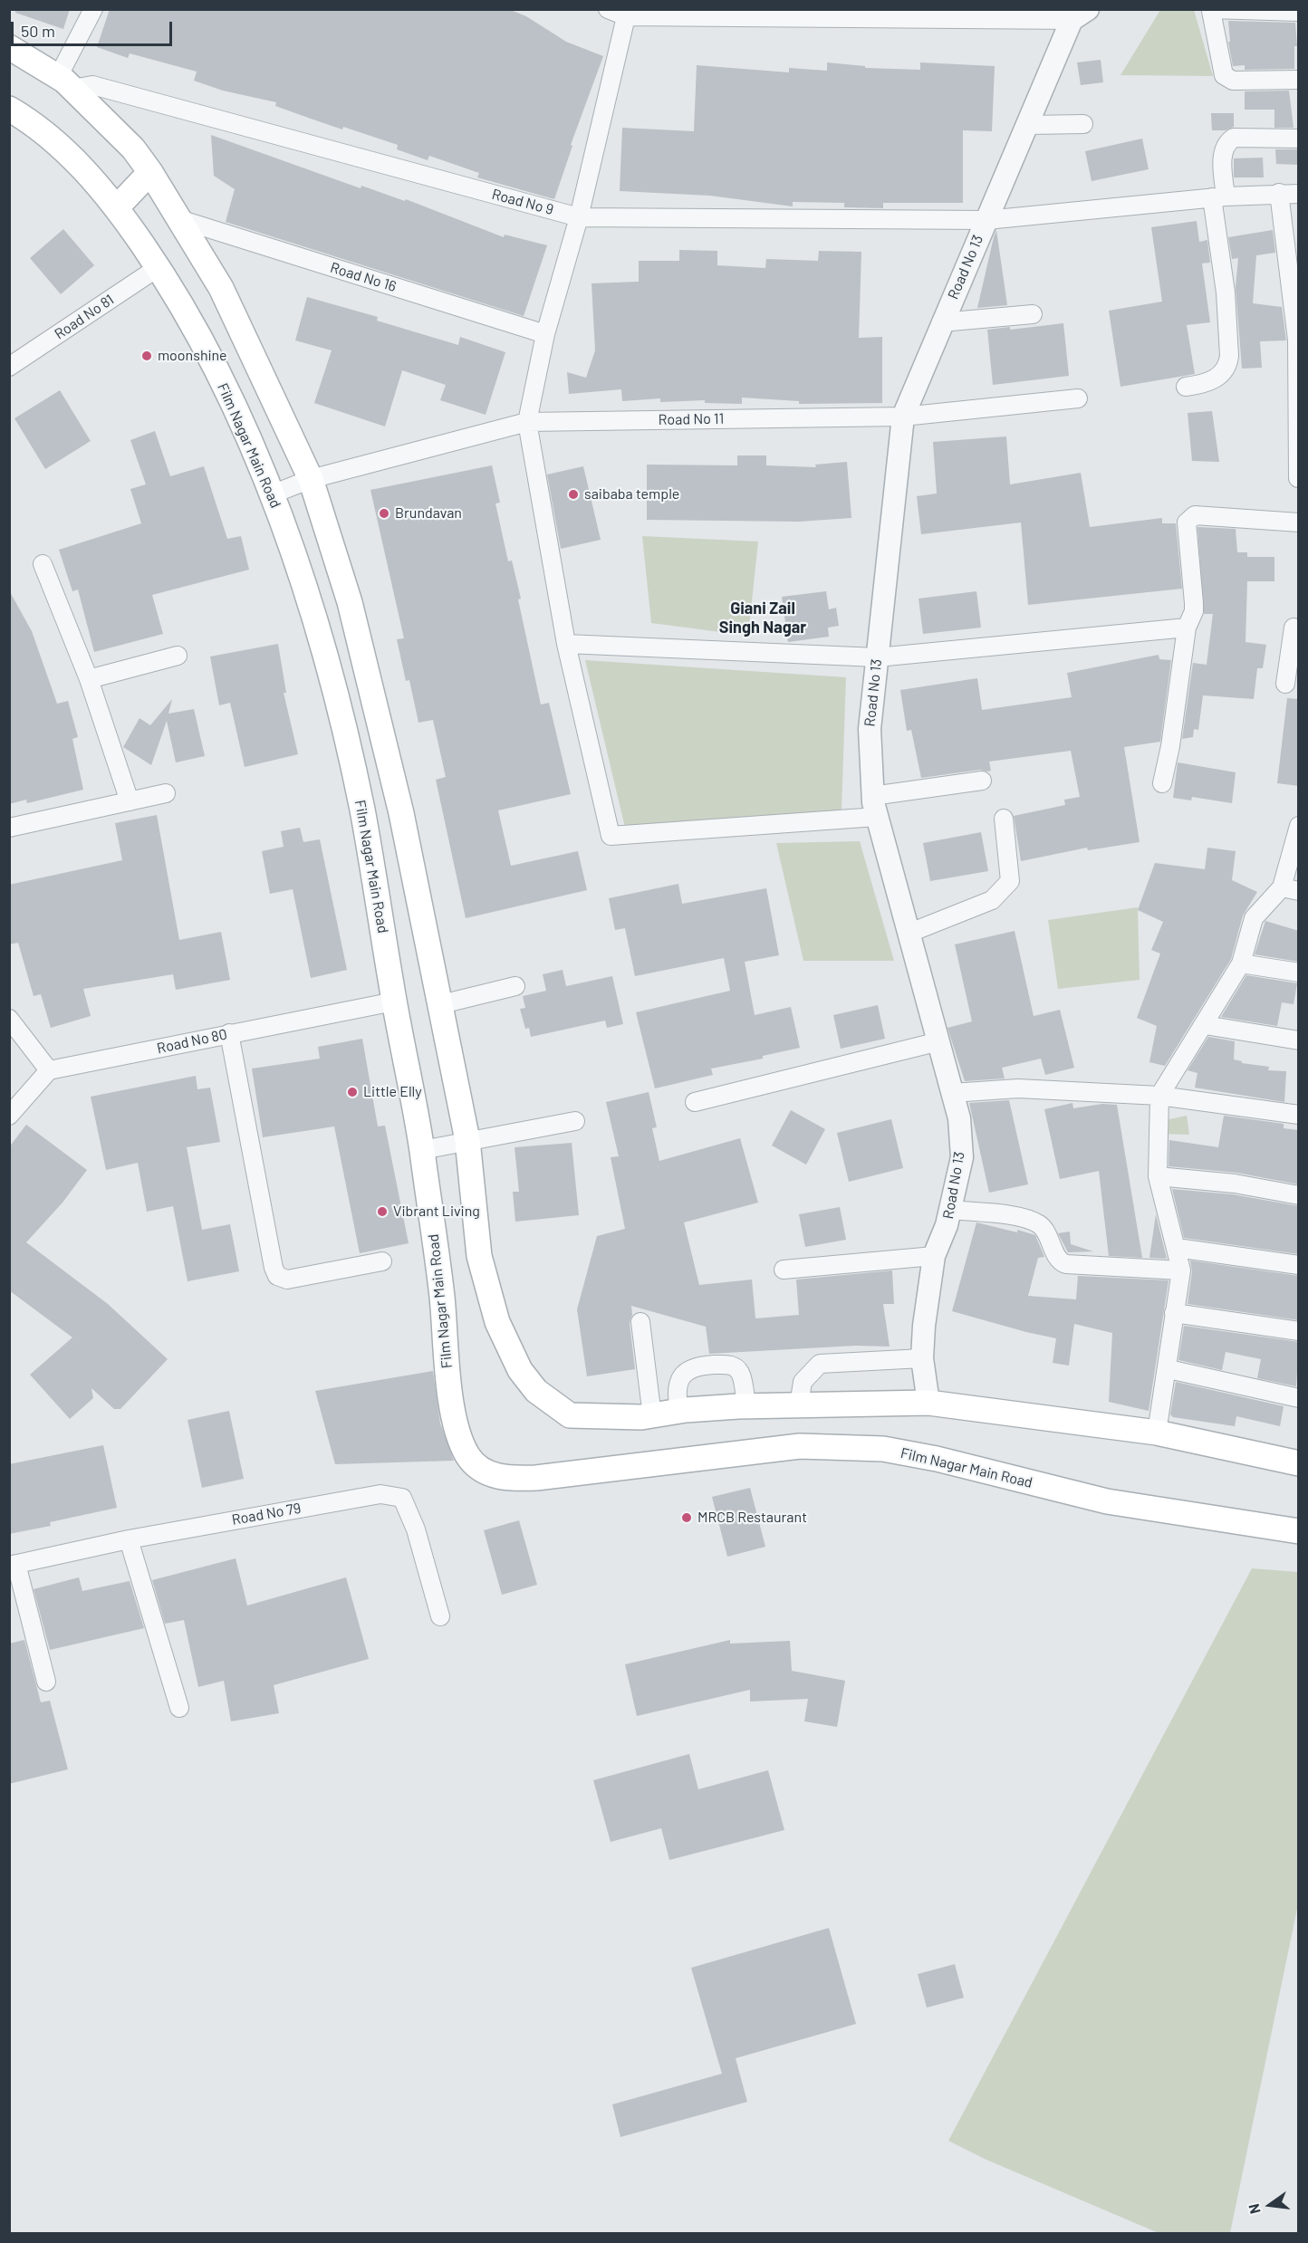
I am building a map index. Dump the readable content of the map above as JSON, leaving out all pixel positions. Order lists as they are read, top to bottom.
{
  "streets": {
    "main road": ["Film Nagar Main Road"],
    "street": [
      "Road No 9",
      "Road No 13",
      "Road No 16",
      "Road No 81",
      "Road No 11",
      "Road No 80",
      "Road No 79"
    ]
  },
  "crossings": [
    ["Road No 9", "Road No 13"],
    ["Road No 13", "Road No 11"],
    ["Road No 81", "Film Nagar Main Road"],
    ["Road No 11", "Film Nagar Main Road"],
    ["Film Nagar Main Road", "Road No 80"]
  ],
  "districts": ["Giani Zail Singh Nagar"],
  "places": [
    "moonshine",
    "saibaba temple",
    "Brundavan",
    "Little Elly",
    "Vibrant Living",
    "MRCB Restaurant"
  ],
  "scale_bar": "50 m",
  "north": "left"
}
